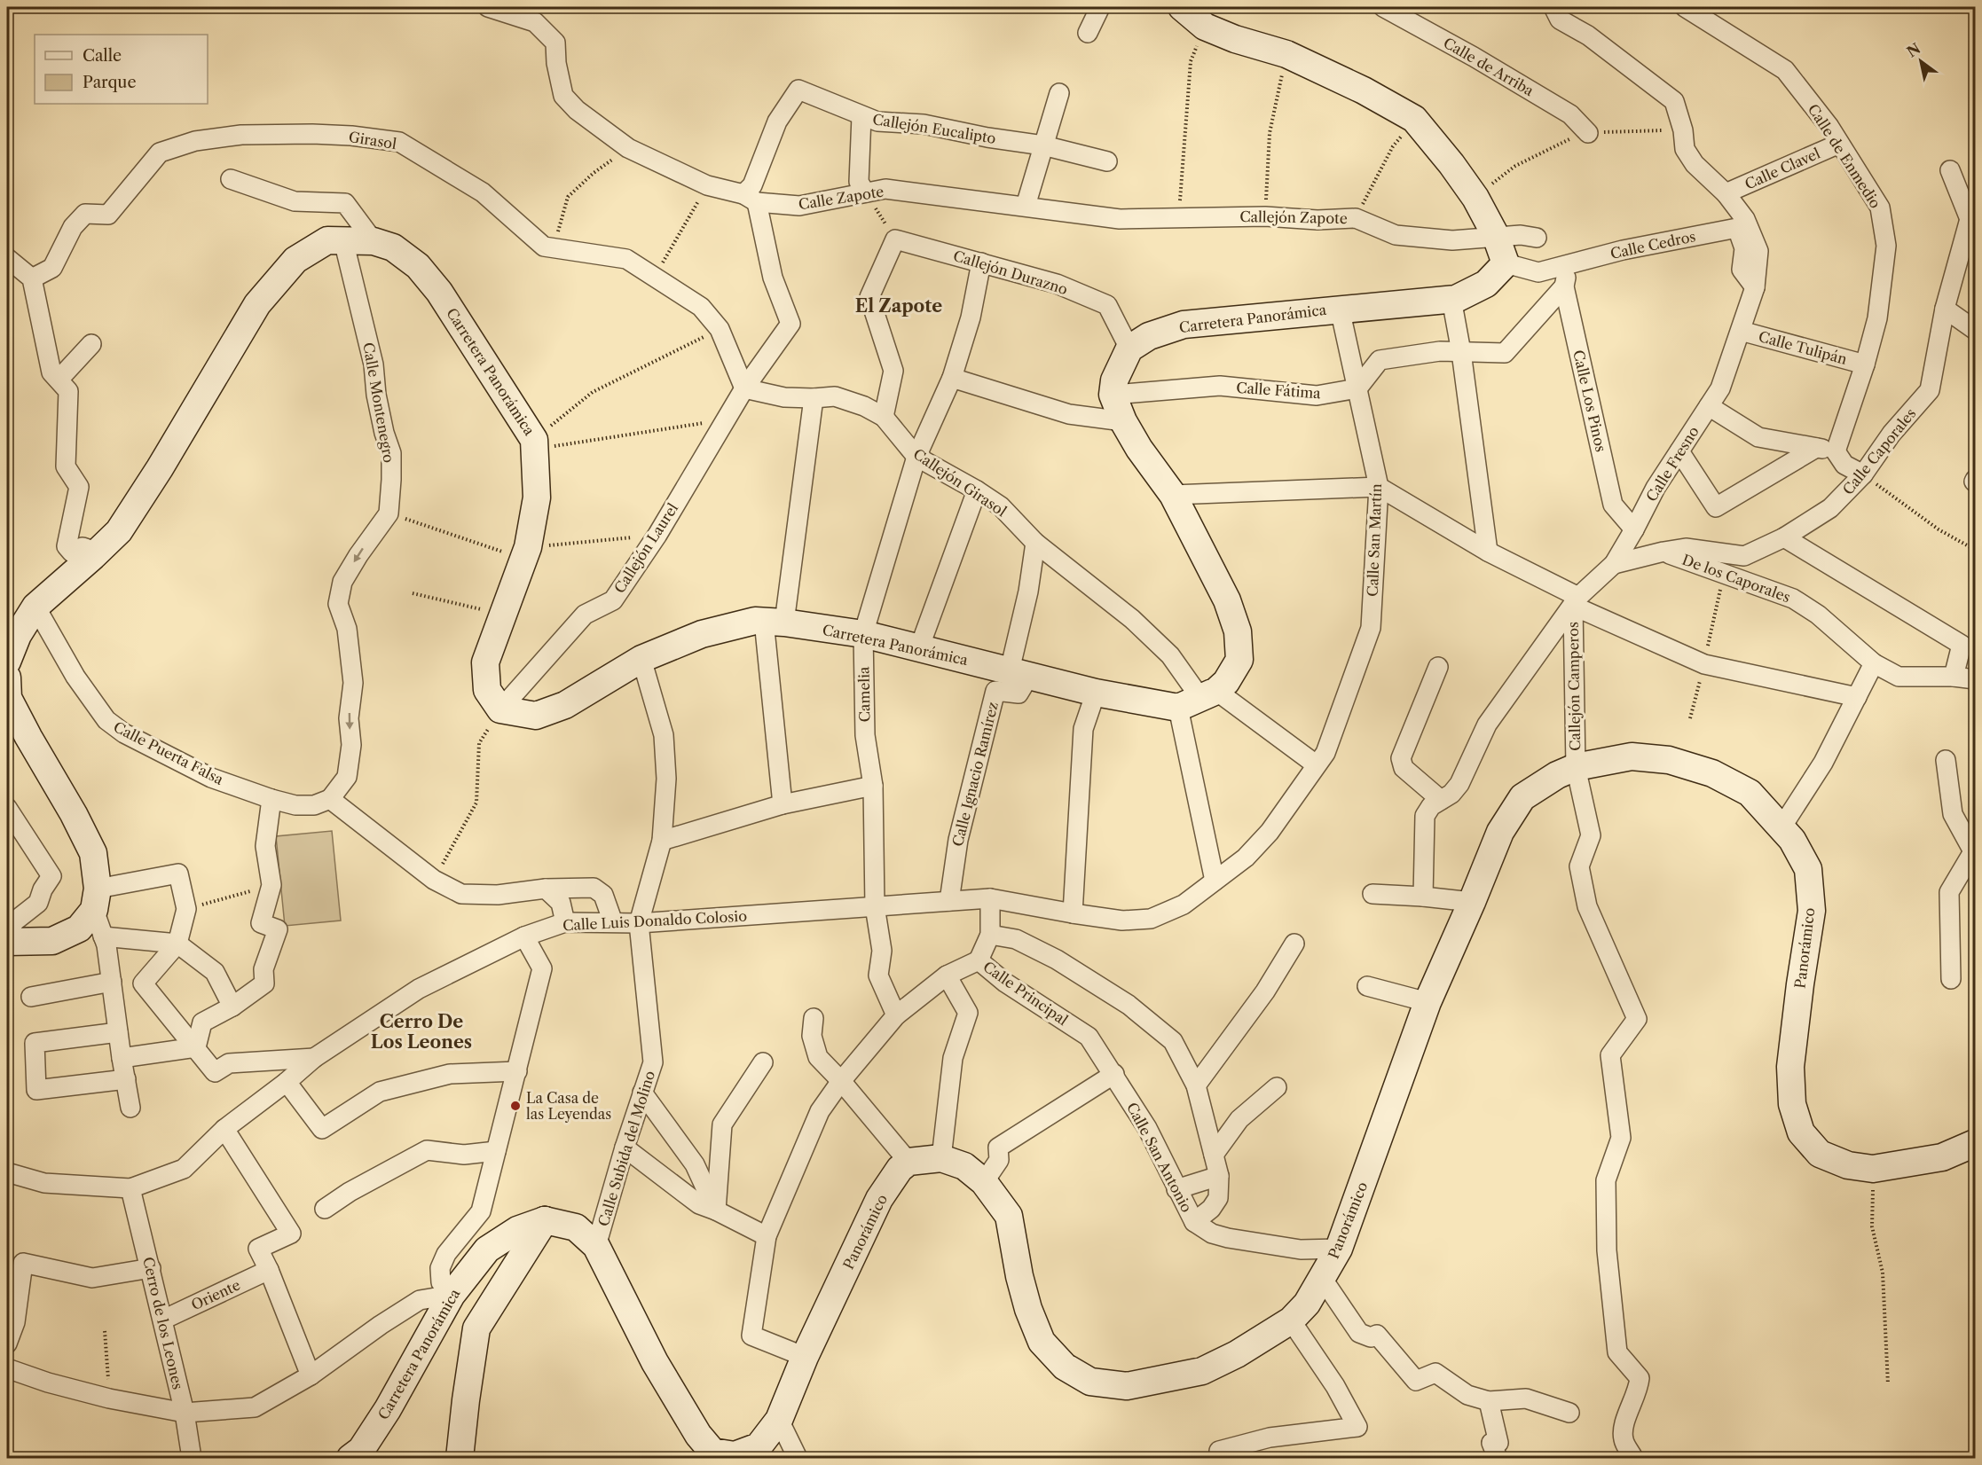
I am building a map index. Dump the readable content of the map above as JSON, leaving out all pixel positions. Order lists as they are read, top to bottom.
{
  "streets": {
    "street": [
      "Calle de Arriba",
      "Callejón Eucalipto",
      "Girasol",
      "Calle de Enmedio",
      "Calle Clavel",
      "Calle Zapote",
      "Callejón Zapote",
      "Calle Cedros",
      "Callejón Durazno",
      "Carretera Panorámica",
      "Calle Tulipán",
      "Calle Fátima",
      "Calle Los Pinos",
      "Calle Montenegro",
      "Calle Caporales",
      "Calle Fresno",
      "Callejón Girasol",
      "Calle San Martín",
      "Callejón Laurel",
      "De los Caporales",
      "Callejón Camperos",
      "Camelia",
      "Calle Puerta Falsa",
      "Calle Ignacio Ramírez",
      "Calle Luis Donaldo Colosio",
      "Panorámico",
      "Calle Principal",
      "Calle Subida del Molino",
      "Calle San Antonio",
      "Oriente",
      "Cerro de los Leones"
    ]
  },
  "crossings": [
    ["Callejón Eucalipto", "Calle Zapote"],
    ["Girasol", "Callejón Girasol"],
    ["Girasol", "Callejón Laurel"],
    ["Calle de Enmedio", "Calle Clavel"],
    ["Calle de Enmedio", "Calle Tulipán"],
    ["Calle Clavel", "Calle Fresno"],
    ["Calle Zapote", "Callejón Zapote"],
    ["Calle Cedros", "Carretera Panorámica"],
    ["Calle Cedros", "Calle Los Pinos"],
    ["Calle Cedros", "Calle Fresno"],
    ["Callejón Durazno", "Carretera Panorámica"],
    ["Callejón Durazno", "Camelia"],
    ["Carretera Panorámica", "Calle Montenegro"],
    ["Carretera Panorámica", "Callejón Girasol"],
    ["Carretera Panorámica", "Calle San Martín"],
    ["Carretera Panorámica", "Callejón Laurel"],
    ["Carretera Panorámica", "Camelia"],
    ["Carretera Panorámica", "Calle Puerta Falsa"],
    ["Carretera Panorámica", "Calle Ignacio Ramírez"],
    ["Carretera Panorámica", "Panorámico"],
    ["Calle Tulipán", "Calle Fresno"],
    ["Calle Fátima", "Calle San Martín"],
    ["Calle Los Pinos", "Calle Fresno"],
    ["Calle Caporales", "De los Caporales"],
    ["Calle Fresno", "De los Caporales"],
    ["Calle Fresno", "Callejón Camperos"],
    ["Callejón Girasol", "Callejón Laurel"],
    ["Callejón Girasol", "Camelia"],
    ["Calle San Martín", "Calle Luis Donaldo Colosio"],
    ["Callejón Camperos", "Panorámico"],
    ["Camelia", "Calle Luis Donaldo Colosio"],
    ["Calle Ignacio Ramírez", "Calle Luis Donaldo Colosio"],
    ["Calle Luis Donaldo Colosio", "Calle Principal"],
    ["Calle Luis Donaldo Colosio", "Calle Subida del Molino"],
    ["Calle Luis Donaldo Colosio", "Cerro de los Leones"],
    ["Panorámico", "Calle Subida del Molino"],
    ["Panorámico", "Calle San Antonio"],
    ["Calle Principal", "Calle San Antonio"],
    ["Oriente", "Cerro de los Leones"]
  ],
  "districts": ["El Zapote", "Cerro De Los Leones"],
  "places": ["La Casa de las Leyendas"],
  "legend": ["Calle", "Parque"],
  "north": "top left"
}
